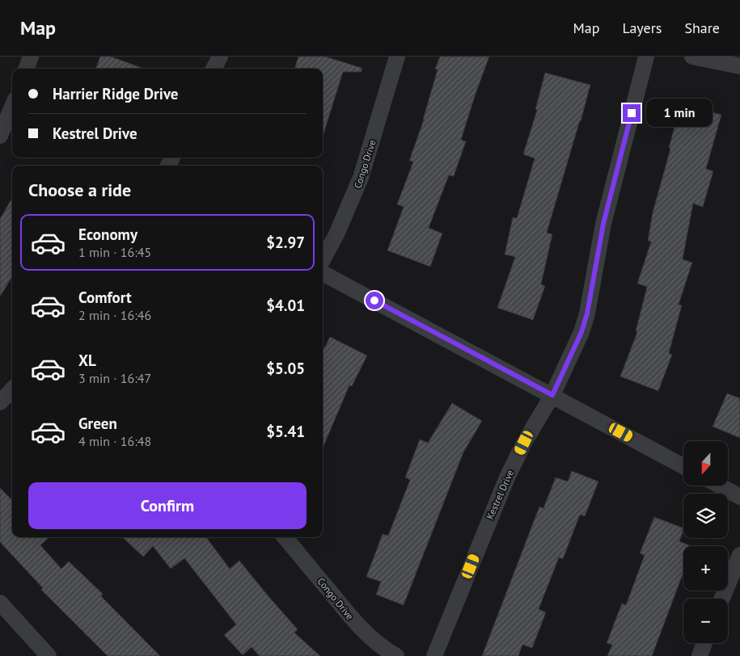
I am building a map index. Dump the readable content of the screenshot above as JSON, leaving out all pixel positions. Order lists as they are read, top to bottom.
{
  "streets": {
    "street": ["Congo Drive", "Kestrel Drive"]
  },
  "north": "bottom",
  "page": {
    "header": "Map",
    "nav": ["Map", "Layers", "Share"],
    "banner": ["Harrier Ridge Drive", "Kestrel Drive"],
    "bubble": "1 min",
    "heading": "Choose a ride",
    "list": [
      {
        "name": "Economy",
        "note": "1 min · 16:45",
        "value": "$2.97"
      },
      {
        "name": "Comfort",
        "note": "2 min · 16:46",
        "value": "$4.01"
      },
      {
        "name": "XL",
        "note": "3 min · 16:47",
        "value": "$5.05"
      },
      {
        "name": "Green",
        "note": "4 min · 16:48",
        "value": "$5.41"
      }
    ],
    "map_buttons": ["+", "−"],
    "buttons": "Confirm"
  }
}
